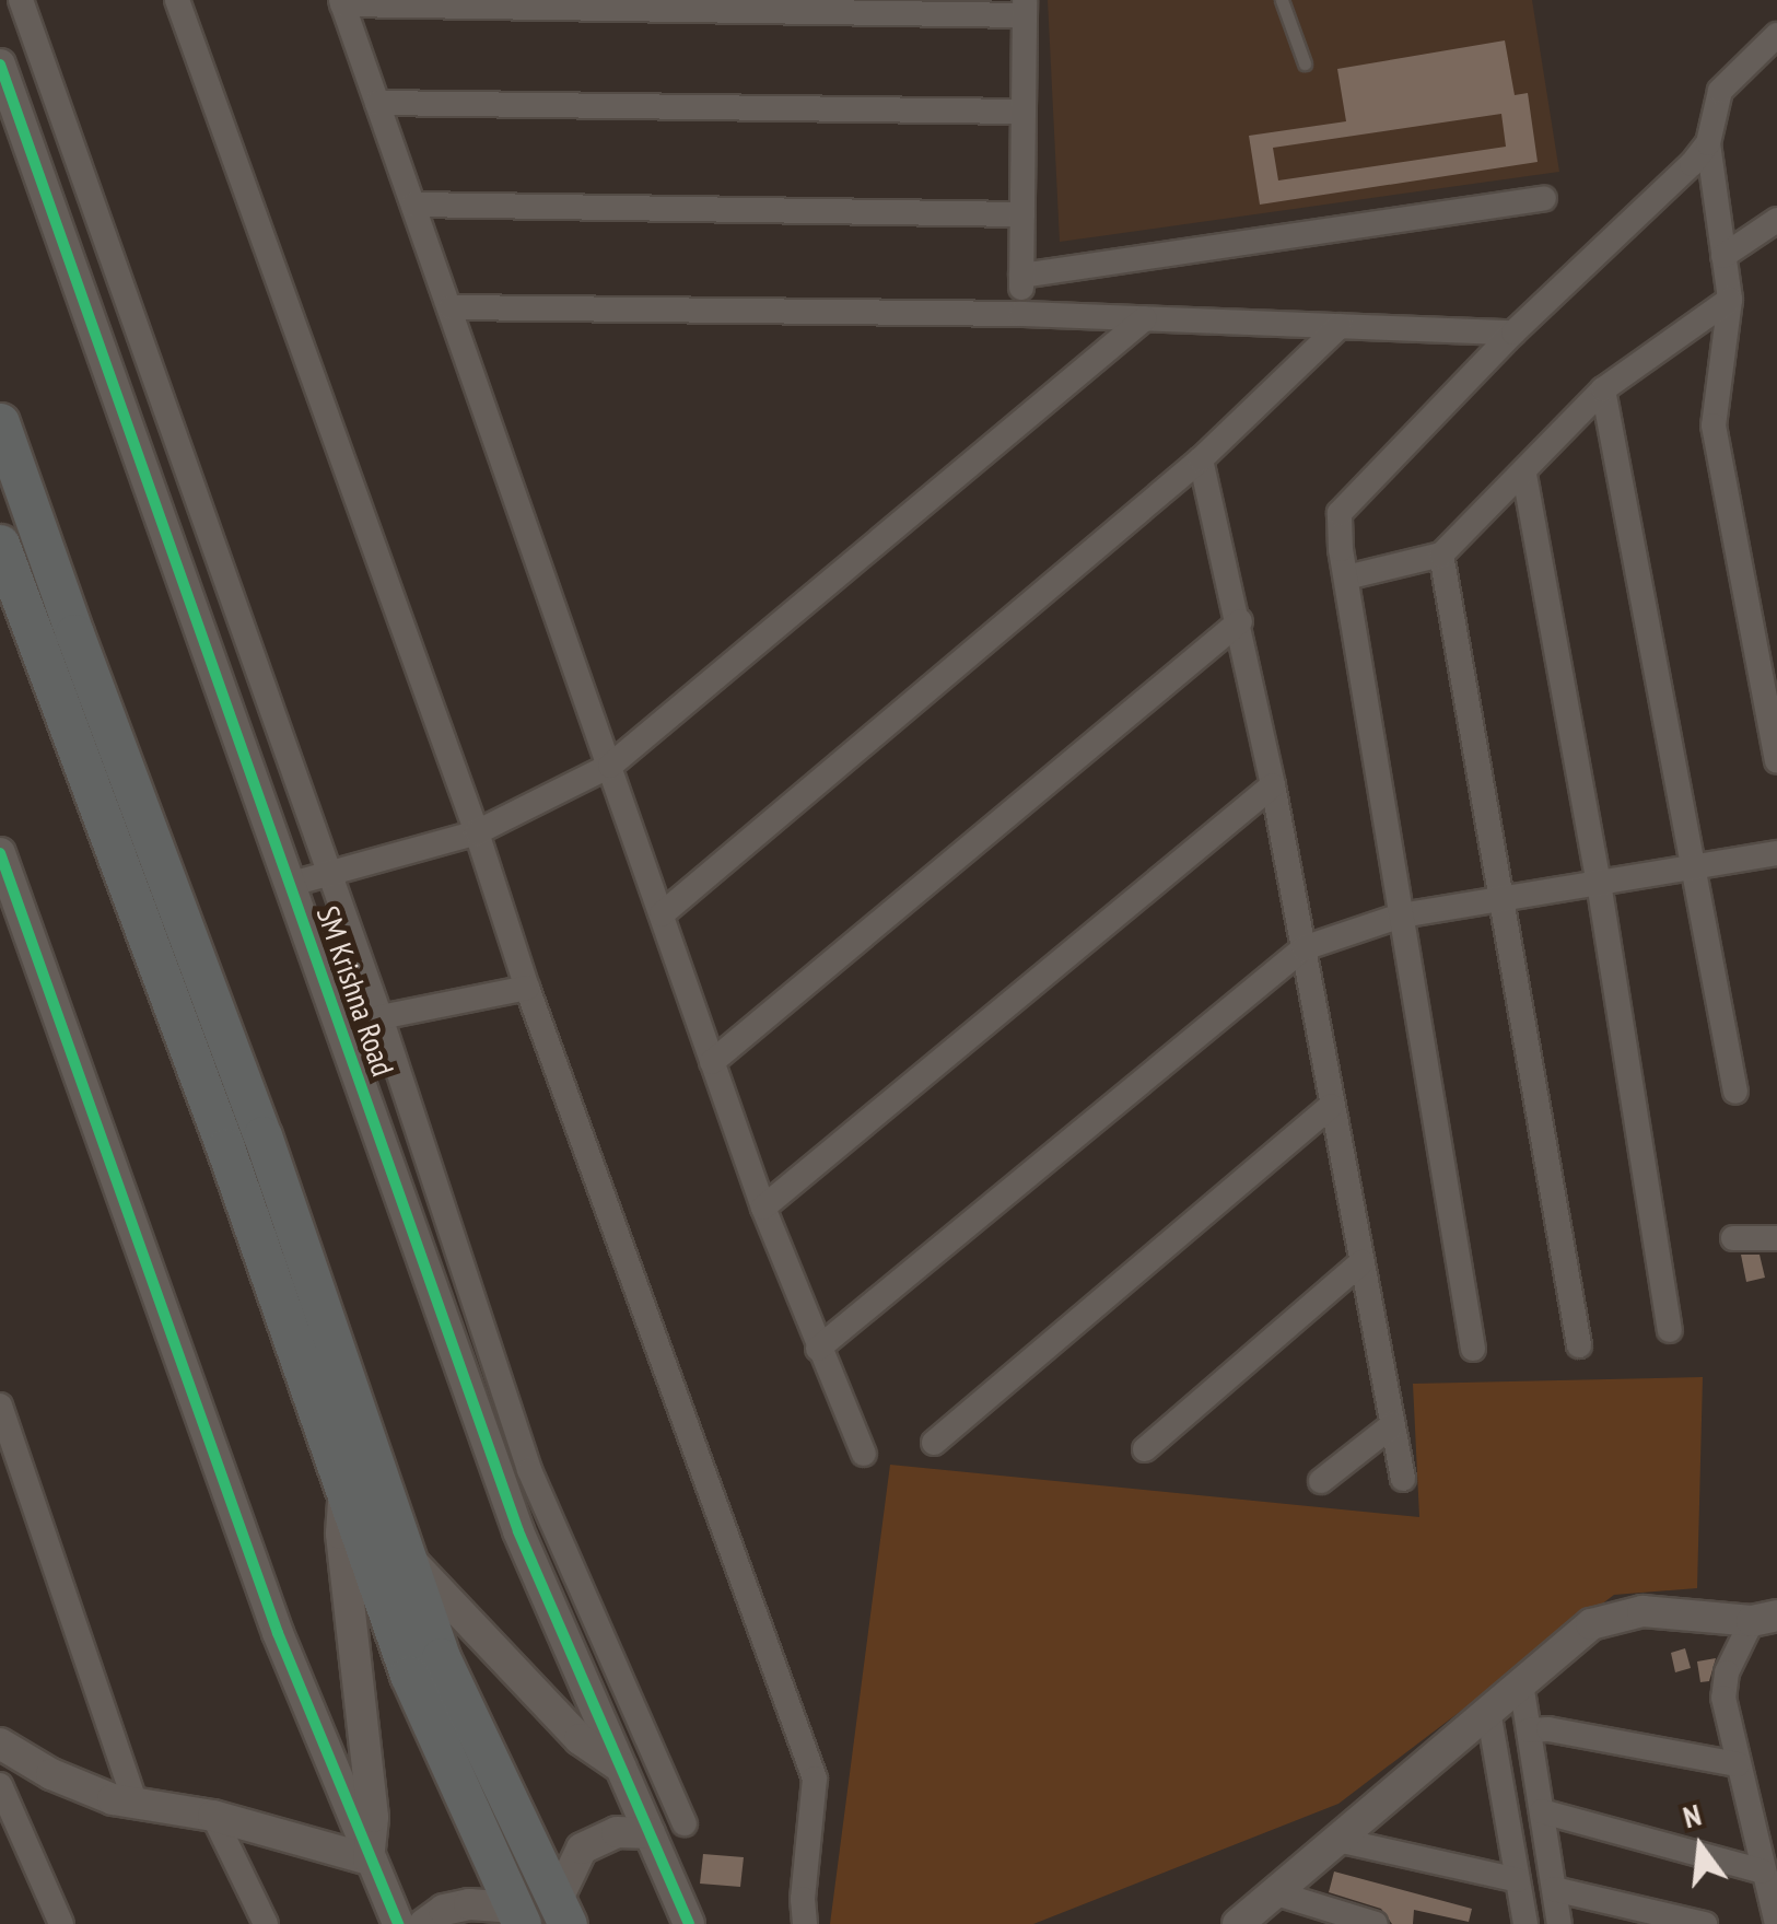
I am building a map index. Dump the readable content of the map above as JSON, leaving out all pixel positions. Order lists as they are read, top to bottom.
{
  "streets": {
    "street": ["SM Krishna Road"]
  },
  "north": "top"
}
